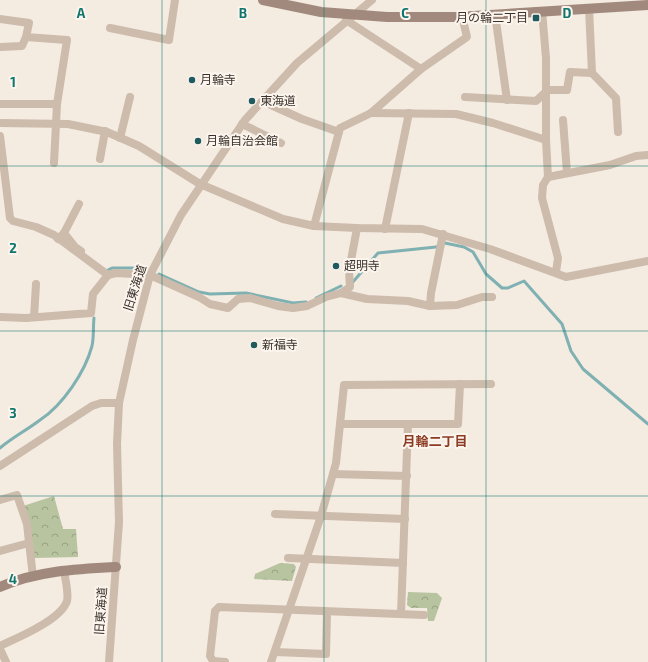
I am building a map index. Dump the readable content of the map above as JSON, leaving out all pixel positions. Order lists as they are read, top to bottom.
{
  "streets": {
    "street": ["旧東海道"]
  },
  "districts": ["月輪二丁目"],
  "places": {
    "transit": ["月の輪二丁目"],
    "other": [
      "月輪寺",
      "東海道",
      "月輪自治会館",
      "超明寺",
      "新福寺"
    ]
  },
  "grid": {
    "columns": [
      "A",
      "B",
      "C",
      "D"
    ],
    "rows": [
      "1",
      "2",
      "3",
      "4"
    ]
  }
}
